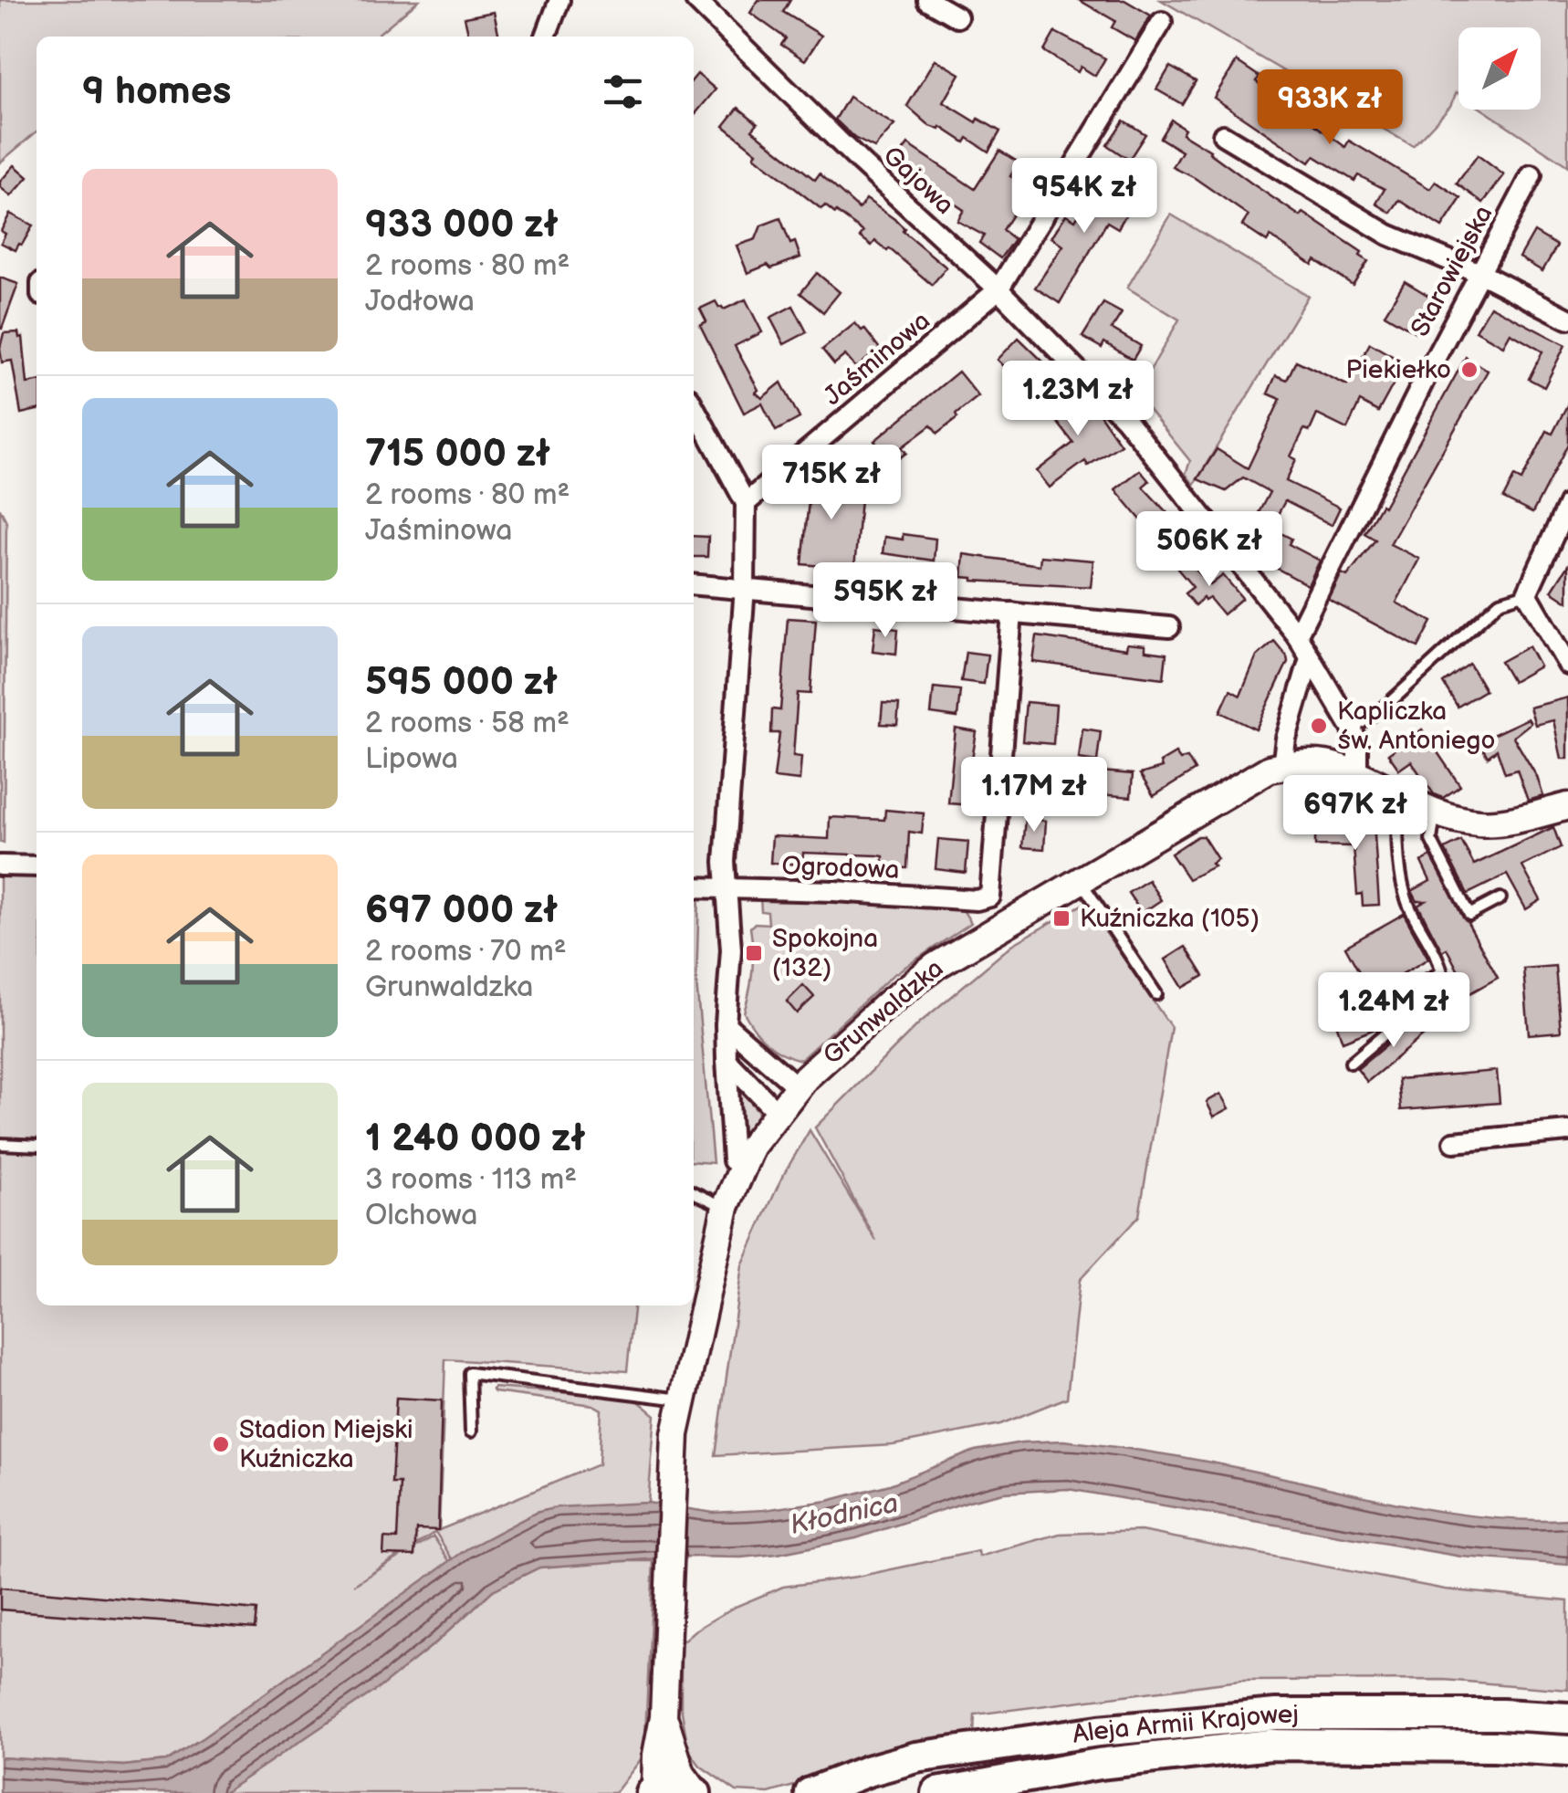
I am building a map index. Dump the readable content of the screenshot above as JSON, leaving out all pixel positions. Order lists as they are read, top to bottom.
{
  "streets": {
    "main road": ["Aleja Armii Krajowej"],
    "street": [
      "Gajowa",
      "Starowiejska",
      "Jaśminowa",
      "Ogrodowa",
      "Grunwaldzka"
    ]
  },
  "crossings": [
    ["Gajowa", "Starowiejska"],
    ["Gajowa", "Jaśminowa"],
    ["Gajowa", "Grunwaldzka"]
  ],
  "water": ["Kłodnica"],
  "places": {
    "other": ["Piekiełko", "Kapliczka św. Antoniego", "Stadion Miejski Kuźniczka"],
    "transit": ["Kuźniczka (105)", "Spokojna (132)"]
  },
  "north": "top right",
  "page": {
    "heading": "9 homes",
    "price": [
      "933K zł",
      "954K zł",
      "1.23M zł",
      "715K zł",
      "506K zł",
      "595K zł",
      "1.17M zł",
      "697K zł",
      "1.24M zł"
    ],
    "list": [
      {
        "name": "933 000 zł",
        "note": "2 rooms · 80 m² · Jodłowa"
      },
      {
        "name": "715 000 zł",
        "note": "2 rooms · 80 m² · Jaśminowa"
      },
      {
        "name": "595 000 zł",
        "note": "2 rooms · 58 m² · Lipowa"
      },
      {
        "name": "697 000 zł",
        "note": "2 rooms · 70 m² · Grunwaldzka"
      },
      {
        "name": "1 240 000 zł",
        "note": "3 rooms · 113 m² · Olchowa"
      }
    ]
  }
}
